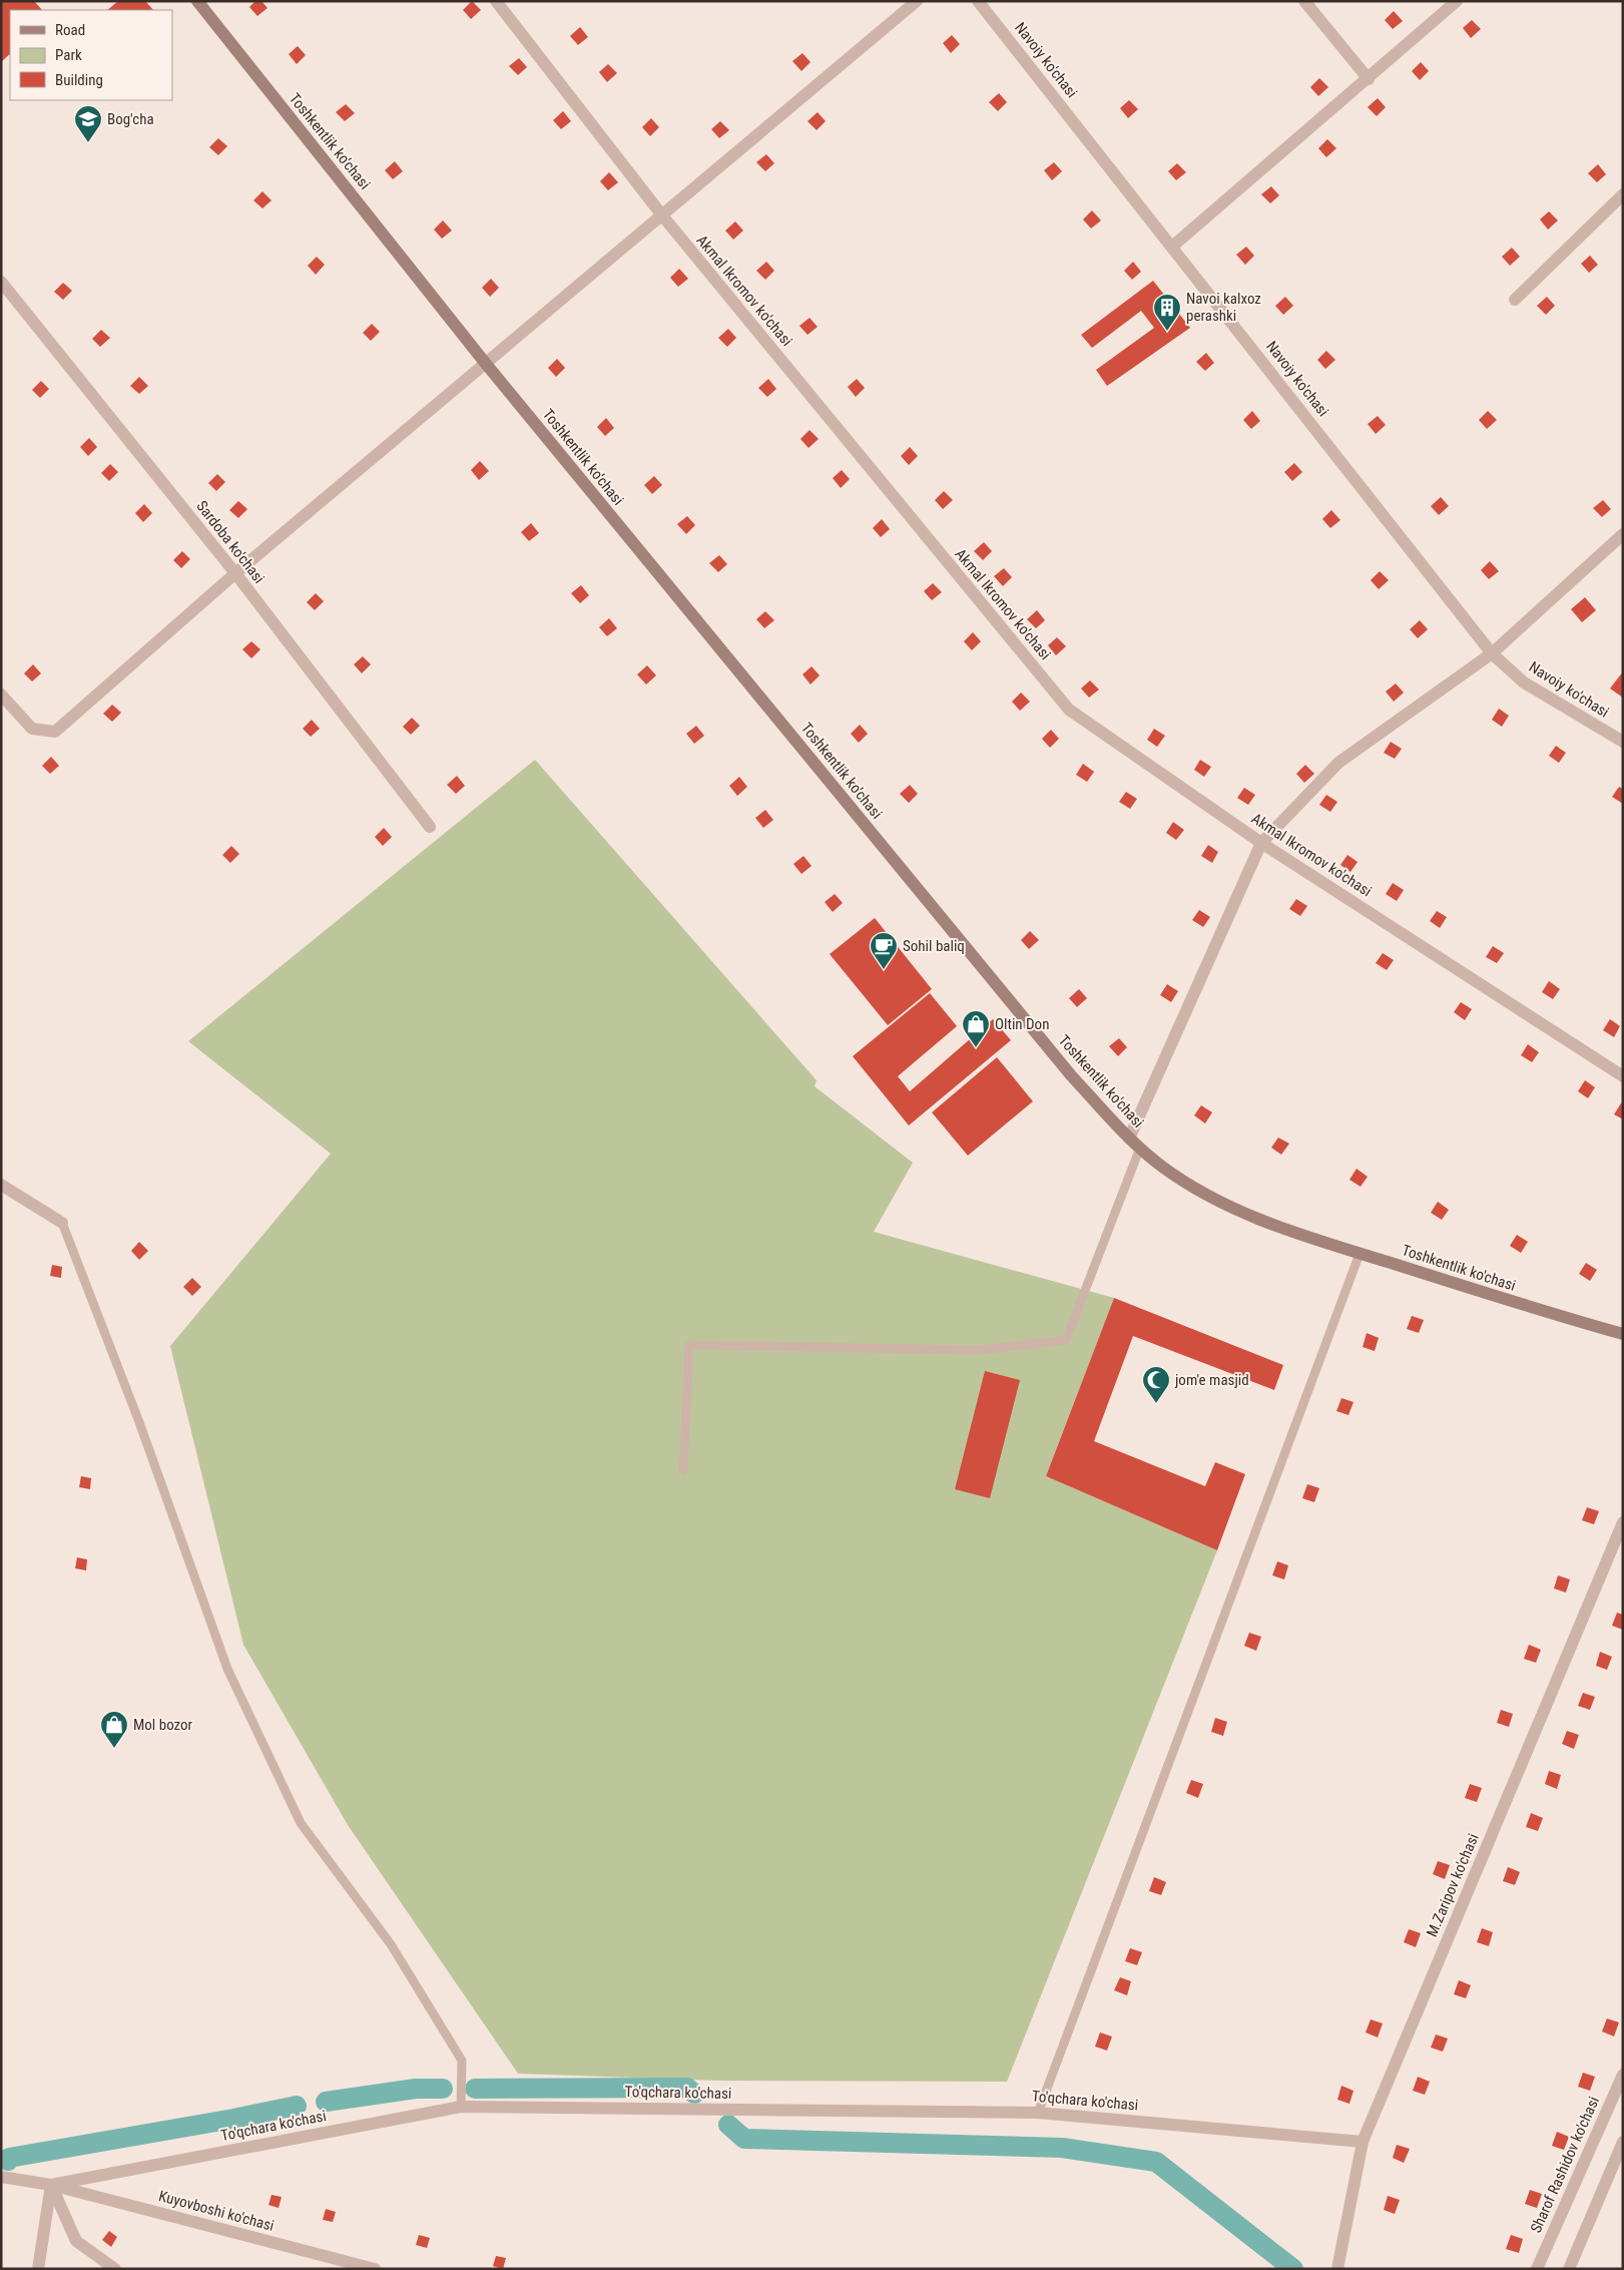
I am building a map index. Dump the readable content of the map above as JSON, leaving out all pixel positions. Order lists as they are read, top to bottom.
{
  "streets": {
    "main road": ["Toshkentlik ko'chasi"],
    "street": [
      "Navoiy ko'chasi",
      "Akmal Ikromov ko'chasi",
      "Sardoba ko'chasi",
      "M.Zaripov ko'chasi",
      "To'qchara ko'chasi",
      "Sharof Rashidov ko'chasi",
      "Kuyovboshi ko'chasi"
    ]
  },
  "crossings": [
    ["M.Zaripov ko'chasi", "To'qchara ko'chasi"],
    ["To'qchara ko'chasi", "Kuyovboshi ko'chasi"]
  ],
  "places": {
    "school or university": ["Bog'cha"],
    "building": ["Navoi kalxoz perashki"],
    "cafe": ["Sohil baliq"],
    "shop": ["Oltin Don", "Mol bozor"],
    "mosque": ["jom'e masjid"]
  },
  "legend": ["Road", "Park", "Building"]
}
